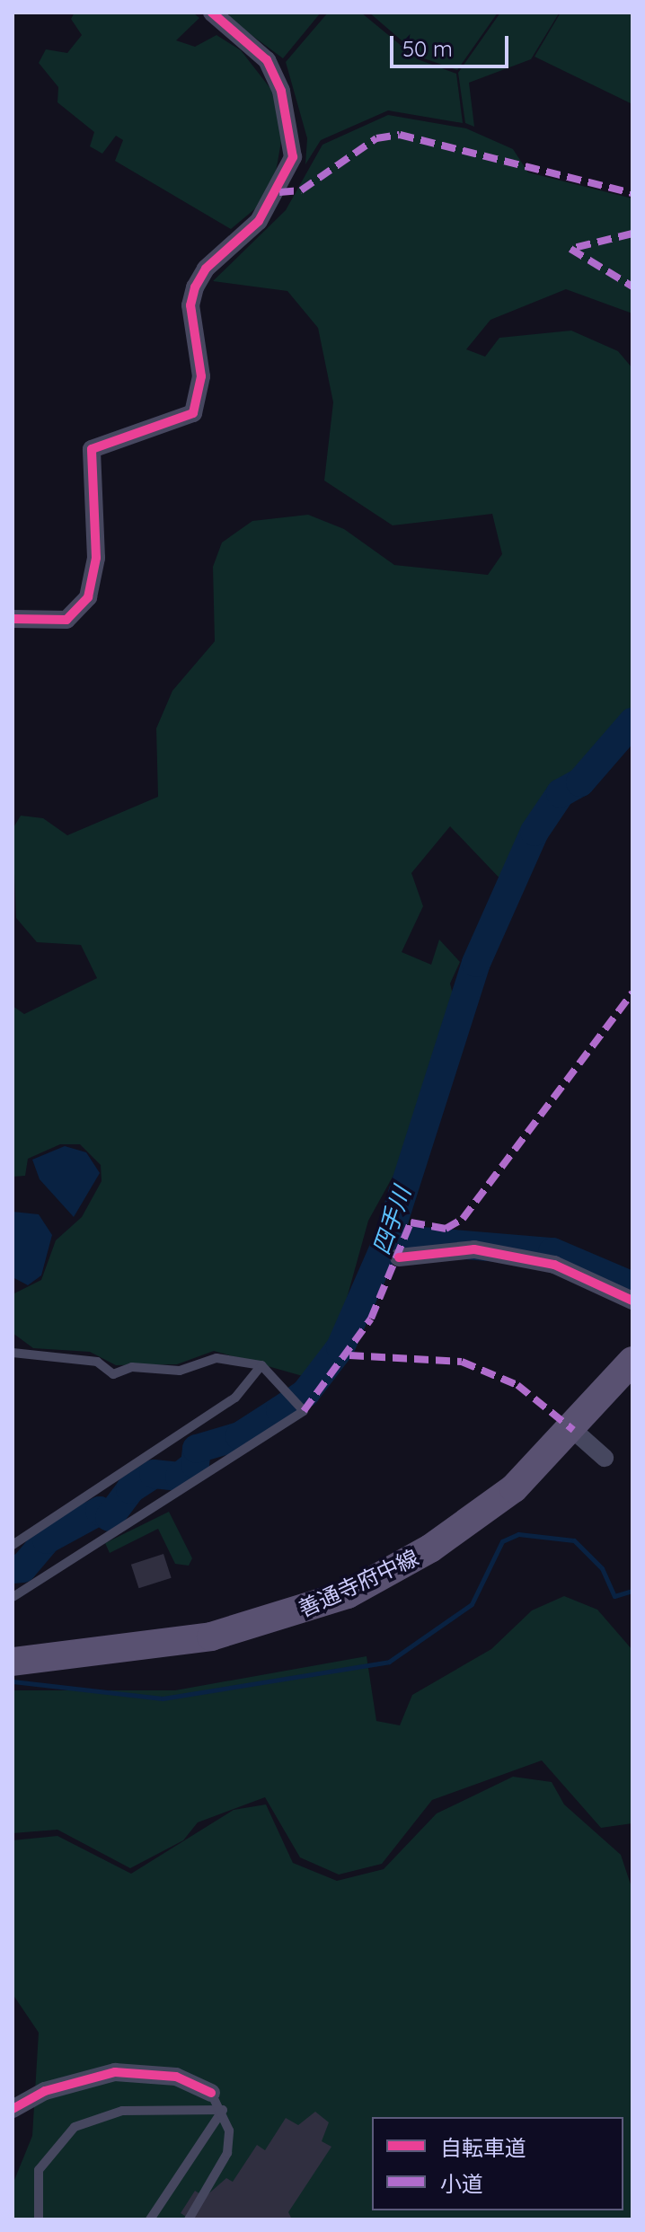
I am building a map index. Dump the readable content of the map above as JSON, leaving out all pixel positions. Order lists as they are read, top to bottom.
{
  "streets": {
    "main road": ["善通寺府中線"]
  },
  "water": ["四手川"],
  "legend": ["自転車道", "小道"],
  "scale_bar": "50 m"
}
